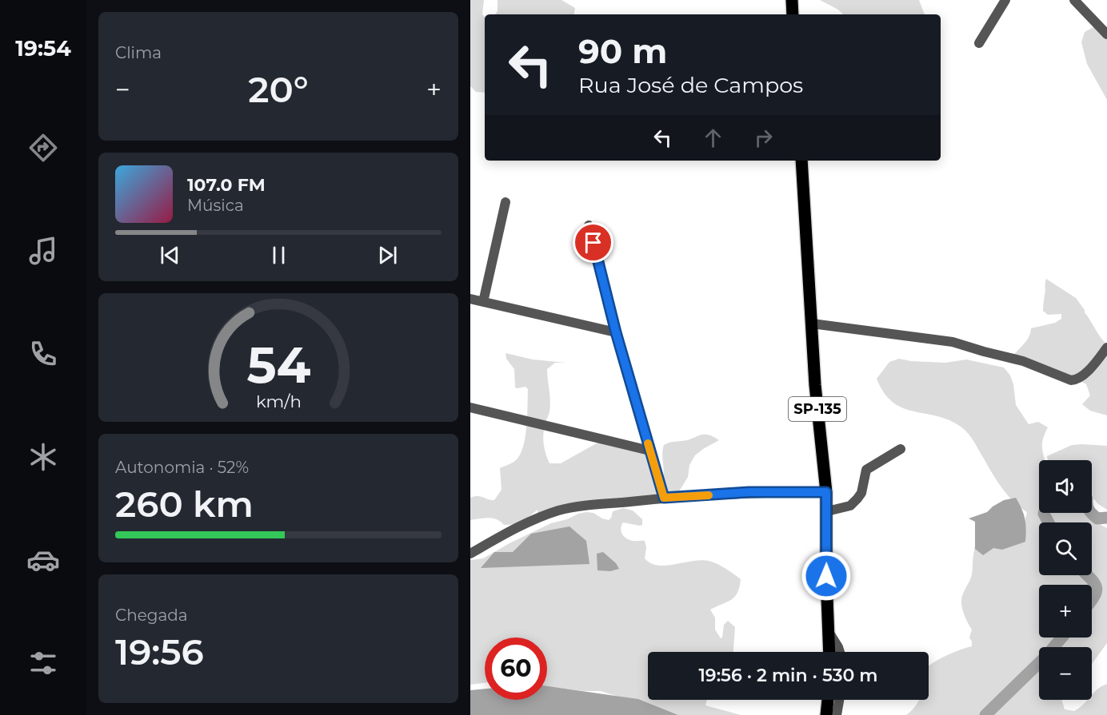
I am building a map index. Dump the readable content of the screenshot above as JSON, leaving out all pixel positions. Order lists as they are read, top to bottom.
{
  "streets": {
    "main road": ["SP-135"]
  },
  "page": {
    "tabs": "19:54",
    "tile": [
      "Clima",
      ["Autonomia · 52%", "260 km"],
      ["Chegada", "19:56"]
    ],
    "turn": ["90 m", "Rua José de Campos"],
    "heat": ["−", "20°", "+"],
    "song": ["107.0 FM", "Música"],
    "map_buttons": ["+", "−"],
    "limit": "60",
    "trip": "19:56 · 2 min · 530 m",
    "gauge": ["54", "km/h"]
  }
}
